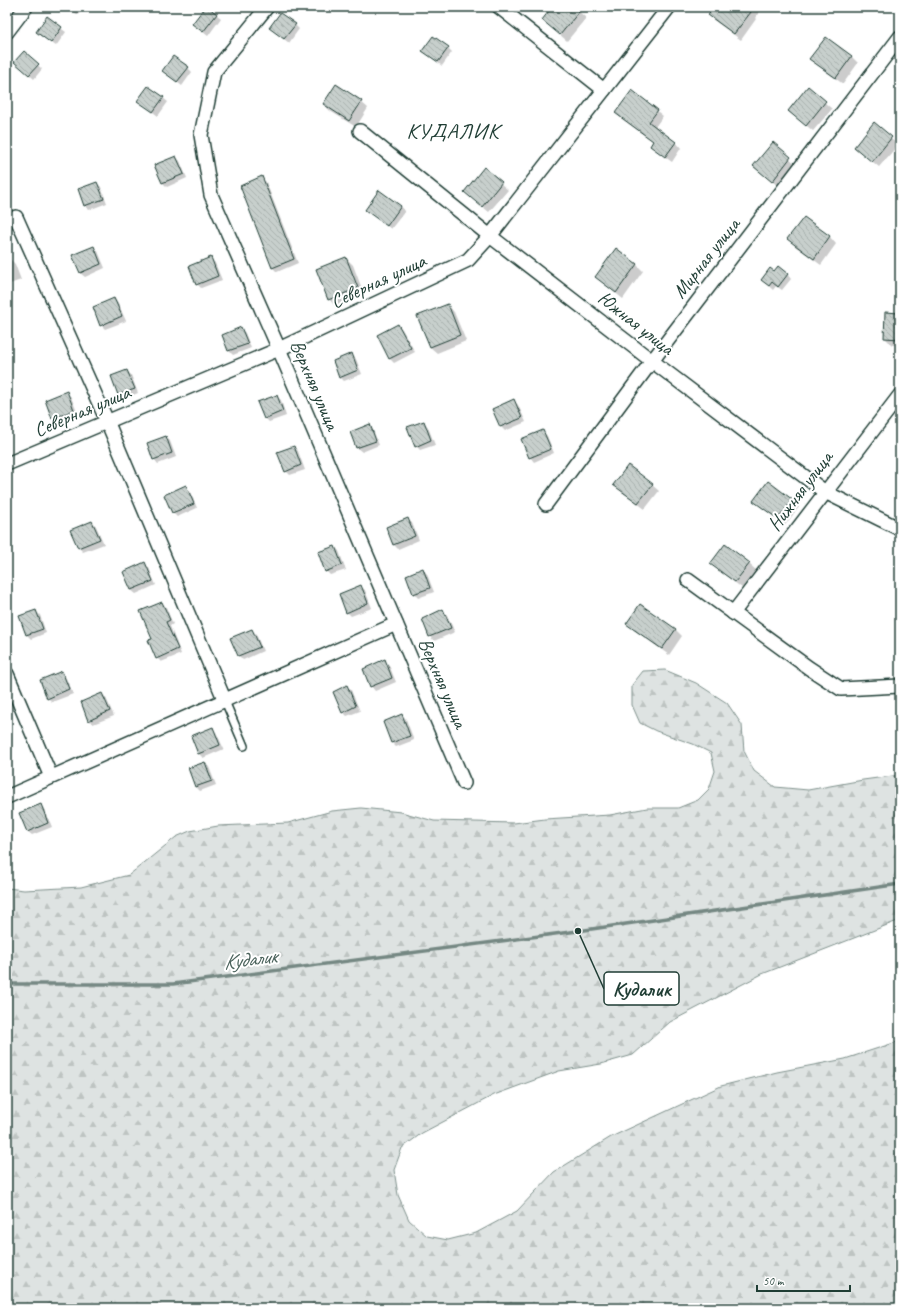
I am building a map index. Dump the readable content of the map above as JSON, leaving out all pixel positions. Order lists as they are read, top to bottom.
{
  "streets": {
    "street": [
      "Мирная улица",
      "Северная улица",
      "Южная улица",
      "Верхняя улица",
      "Нижняя улица"
    ]
  },
  "crossings": [
    ["Мирная улица", "Южная улица"],
    ["Северная улица", "Южная улица"],
    ["Северная улица", "Верхняя улица"],
    ["Южная улица", "Нижняя улица"]
  ],
  "districts": ["КУДАЛИК"],
  "water": ["Кудалик"],
  "places": ["Кудалик"],
  "scale_bar": "50 m"
}
